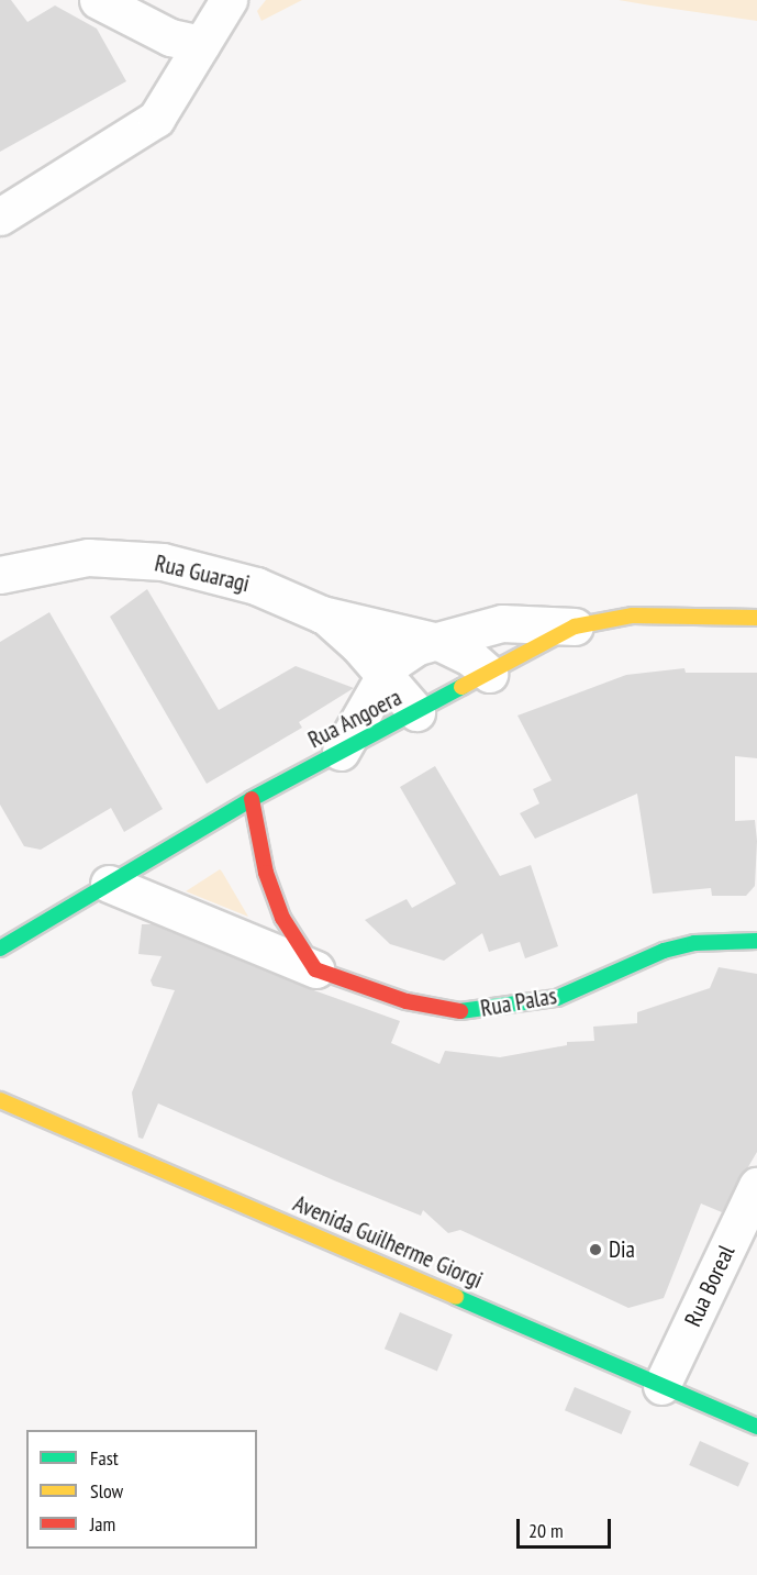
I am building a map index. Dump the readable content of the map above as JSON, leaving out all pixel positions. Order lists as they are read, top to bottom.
{
  "streets": {
    "street": [
      "Rua Guaragi",
      "Rua Angoera",
      "Rua Palas",
      "Avenida Guilherme Giorgi",
      "Rua Boreal"
    ]
  },
  "crossings": [
    ["Rua Guaragi", "Rua Angoera"],
    ["Rua Angoera", "Rua Palas"],
    ["Avenida Guilherme Giorgi", "Rua Boreal"]
  ],
  "places": ["Dia"],
  "legend": ["Fast", "Slow", "Jam"],
  "scale_bar": "20 m"
}
